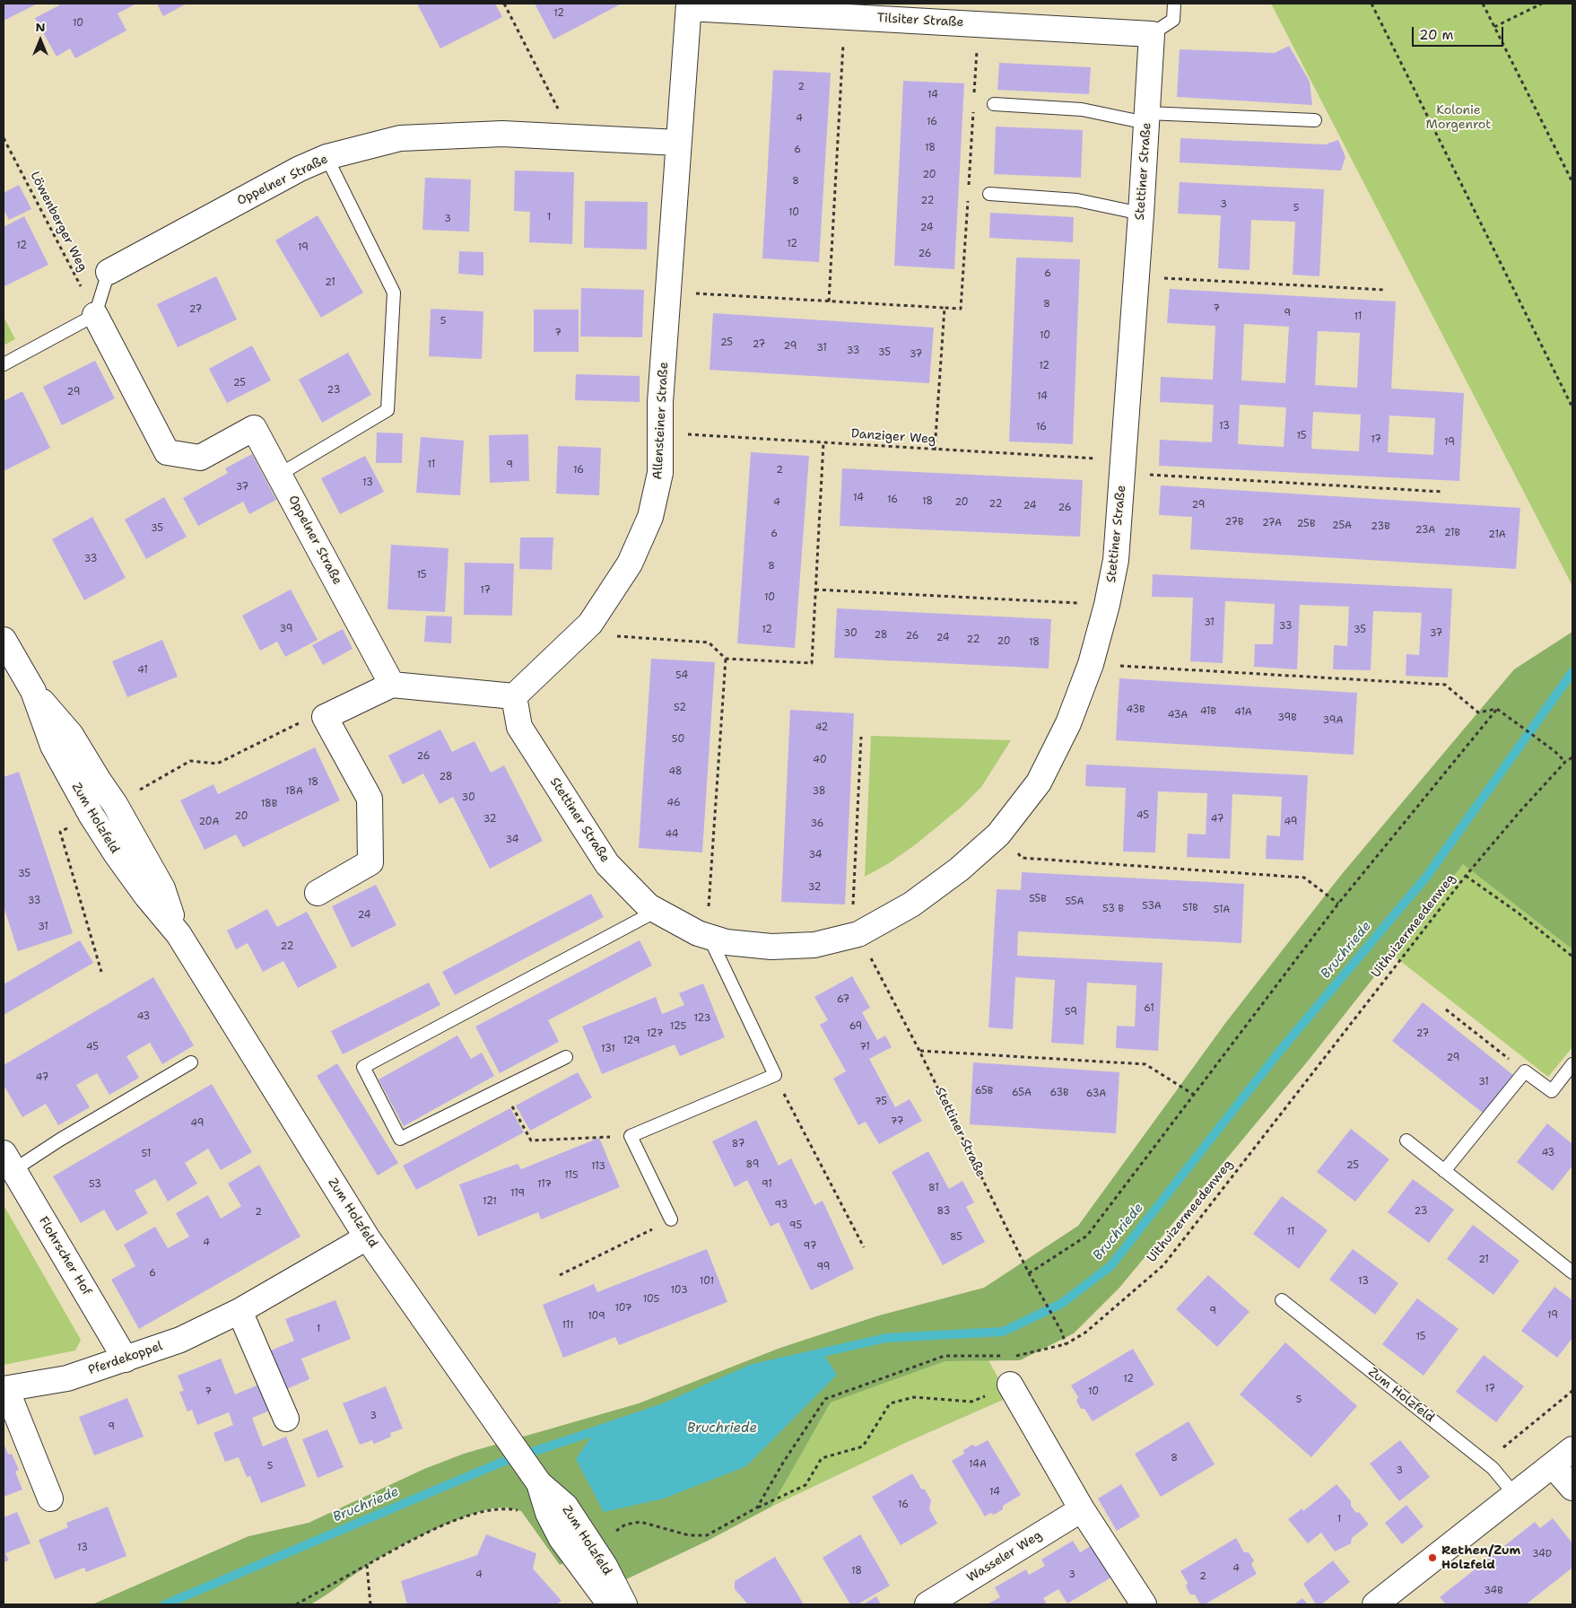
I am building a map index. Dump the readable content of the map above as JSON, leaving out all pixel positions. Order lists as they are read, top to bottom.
{
  "streets": {
    "street": [
      "Tilsiter Straße",
      "Stettiner Straße",
      "Oppelner Straße",
      "Allensteiner Straße",
      "Zum Holzfeld",
      "Flohrscher Hof",
      "Pferdekoppel",
      "Wasseler Weg"
    ],
    "path": ["Löwenberger Weg", "Danziger Weg", "Uithuizermeedenweg"]
  },
  "crossings": [
    ["Tilsiter Straße", "Stettiner Straße"],
    ["Tilsiter Straße", "Allensteiner Straße"],
    ["Stettiner Straße", "Allensteiner Straße"],
    ["Stettiner Straße", "Danziger Weg"],
    ["Stettiner Straße", "Uithuizermeedenweg"],
    ["Oppelner Straße", "Löwenberger Weg"],
    ["Oppelner Straße", "Allensteiner Straße"],
    ["Allensteiner Straße", "Danziger Weg"],
    ["Zum Holzfeld", "Pferdekoppel"],
    ["Flohrscher Hof", "Pferdekoppel"]
  ],
  "water": ["Bruchriede"],
  "parks": ["Kolonie Morgenrot"],
  "places": ["Rethen/Zum Holzfeld"],
  "house_numbers": [
    "12",
    "10",
    "2",
    "14",
    "4",
    "16",
    "18",
    "6",
    "20",
    "8",
    "22",
    "3",
    "5",
    "10",
    "1",
    "3",
    "24",
    "12",
    "12",
    "19",
    "26",
    "6",
    "21",
    "8",
    "7",
    "27",
    "9",
    "11",
    "5",
    "7",
    "10",
    "25",
    "27",
    "29",
    "31",
    "33",
    "35",
    "37",
    "12",
    "25",
    "23",
    "29",
    "14",
    "13",
    "16",
    "15",
    "17",
    "19",
    "11",
    "9",
    "16",
    "2",
    "13",
    "37",
    "14",
    "16",
    "18",
    "4",
    "20",
    "22",
    "29",
    "24",
    "26",
    "27B",
    "27A",
    "25B",
    "25A",
    "23B",
    "35",
    "23A",
    "21B",
    "6",
    "21A",
    "33",
    "8",
    "15",
    "17",
    "10",
    "31",
    "33",
    "39",
    "12",
    "35",
    "30",
    "37",
    "28",
    "26",
    "24",
    "22",
    "20",
    "18",
    "41",
    "54",
    "52",
    "43B",
    "41B",
    "41A",
    "43A",
    "39B",
    "39A",
    "42",
    "50",
    "26",
    "40",
    "48",
    "28",
    "18",
    "18A",
    "38",
    "30",
    "46",
    "18B",
    "45",
    "20",
    "32",
    "47",
    "20A",
    "49",
    "36",
    "44",
    "34",
    "34",
    "35",
    "32",
    "55B",
    "33",
    "55A",
    "53A",
    "51B",
    "53 B",
    "51A",
    "24",
    "31",
    "22",
    "67",
    "61",
    "59",
    "43",
    "123",
    "125",
    "69",
    "127",
    "27",
    "129",
    "45",
    "71",
    "131",
    "29",
    "47",
    "31",
    "65B",
    "65A",
    "63B",
    "63A",
    "75",
    "77",
    "49",
    "87",
    "43",
    "51",
    "89",
    "25",
    "113",
    "115",
    "53",
    "117",
    "91",
    "81",
    "119",
    "121",
    "93",
    "83",
    "23",
    "2",
    "95",
    "11",
    "85",
    "4",
    "97",
    "21",
    "99",
    "6",
    "101",
    "13",
    "103",
    "105",
    "107",
    "9",
    "19",
    "109",
    "111",
    "1",
    "15",
    "12",
    "17",
    "7",
    "10",
    "5",
    "3",
    "9",
    "8",
    "14A",
    "5",
    "3",
    "14",
    "16",
    "1",
    "13",
    "34D",
    "4",
    "18",
    "4",
    "3",
    "2",
    "34B"
  ],
  "scale_bar": "20 m",
  "north": "top"
}
